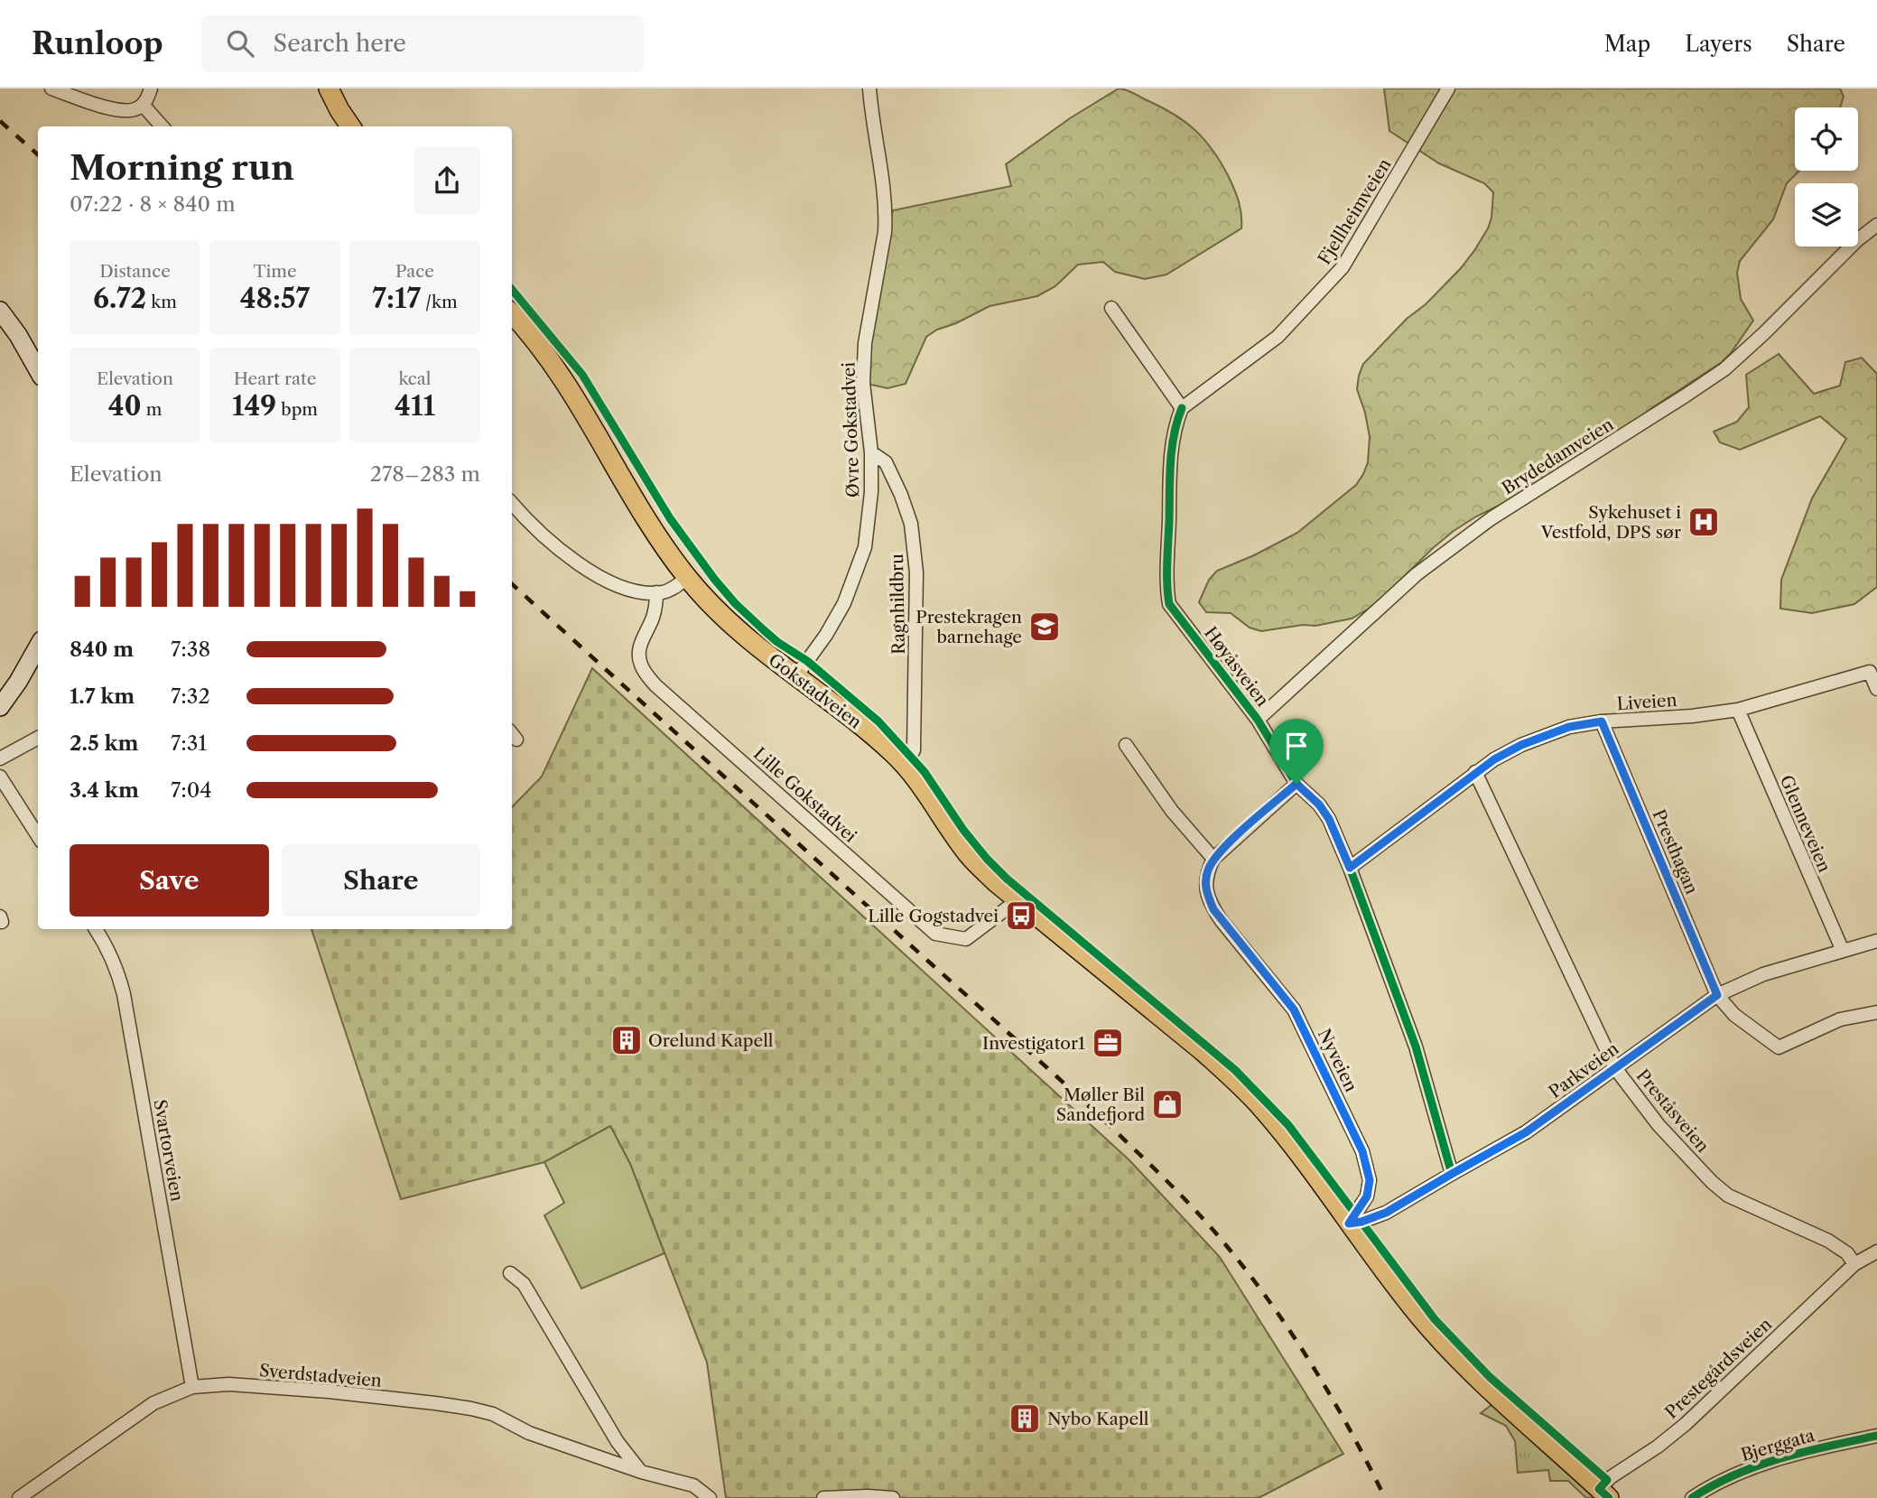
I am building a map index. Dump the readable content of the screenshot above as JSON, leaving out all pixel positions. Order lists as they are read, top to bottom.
{
  "streets": {
    "main road": ["Gokstadveien"],
    "street": [
      "Fjellheimveien",
      "Øvre Gokstadvei",
      "Brydedamveien",
      "Ragnhildbru",
      "Høyåsveien",
      "Liveien",
      "Lille Gokstadvei",
      "Glenneveien",
      "Presthagan",
      "Nyveien",
      "Parkveien",
      "Preståsveien",
      "Svartorveien",
      "Prestegårdsveien",
      "Sverdstadveien",
      "Bjerggata"
    ]
  },
  "crossings": [
    ["Fjellheimveien", "Høyåsveien"],
    ["Øvre Gokstadvei", "Ragnhildbru"],
    ["Øvre Gokstadvei", "Gokstadveien"],
    ["Brydedamveien", "Høyåsveien"],
    ["Ragnhildbru", "Gokstadveien"],
    ["Høyåsveien", "Liveien"],
    ["Høyåsveien", "Parkveien"],
    ["Gokstadveien", "Lille Gokstadvei"],
    ["Gokstadveien", "Nyveien"],
    ["Gokstadveien", "Parkveien"],
    ["Gokstadveien", "Prestegårdsveien"],
    ["Liveien", "Glenneveien"],
    ["Liveien", "Presthagan"],
    ["Liveien", "Preståsveien"],
    ["Glenneveien", "Parkveien"],
    ["Presthagan", "Parkveien"],
    ["Nyveien", "Parkveien"],
    ["Parkveien", "Preståsveien"],
    ["Preståsveien", "Prestegårdsveien"],
    ["Svartorveien", "Sverdstadveien"]
  ],
  "places": {
    "hospital": ["Sykehuset i Vestfold, DPS sør"],
    "school or university": ["Prestekragen barnehage"],
    "bus stop": ["Lille Gogstadvei"],
    "building": ["Orelund Kapell", "Nybo Kapell"],
    "office": ["Investigator1"],
    "shop": ["Møller Bil Sandefjord"]
  },
  "page": {
    "header": "Runloop",
    "search": "Search here",
    "nav": ["Map", "Layers", "Share"],
    "heading": ["Morning run", "07:22 · 8 × 840 m"],
    "stats": [
      ["Distance", "6.72 km"],
      ["Time", "48:57"],
      ["Pace", "7:17 /km"],
      ["Elevation", "40 m"],
      ["Heart rate", "149 bpm"],
      ["kcal", "411"]
    ],
    "chart": ["Elevation", "278–283 m"],
    "list": [
      {
        "name": "840 m",
        "note": "7:38"
      },
      {
        "name": "1.7 km",
        "note": "7:32"
      },
      {
        "name": "2.5 km",
        "note": "7:31"
      },
      {
        "name": "3.4 km",
        "note": "7:04"
      }
    ],
    "buttons": ["Save", "Share"]
  }
}
